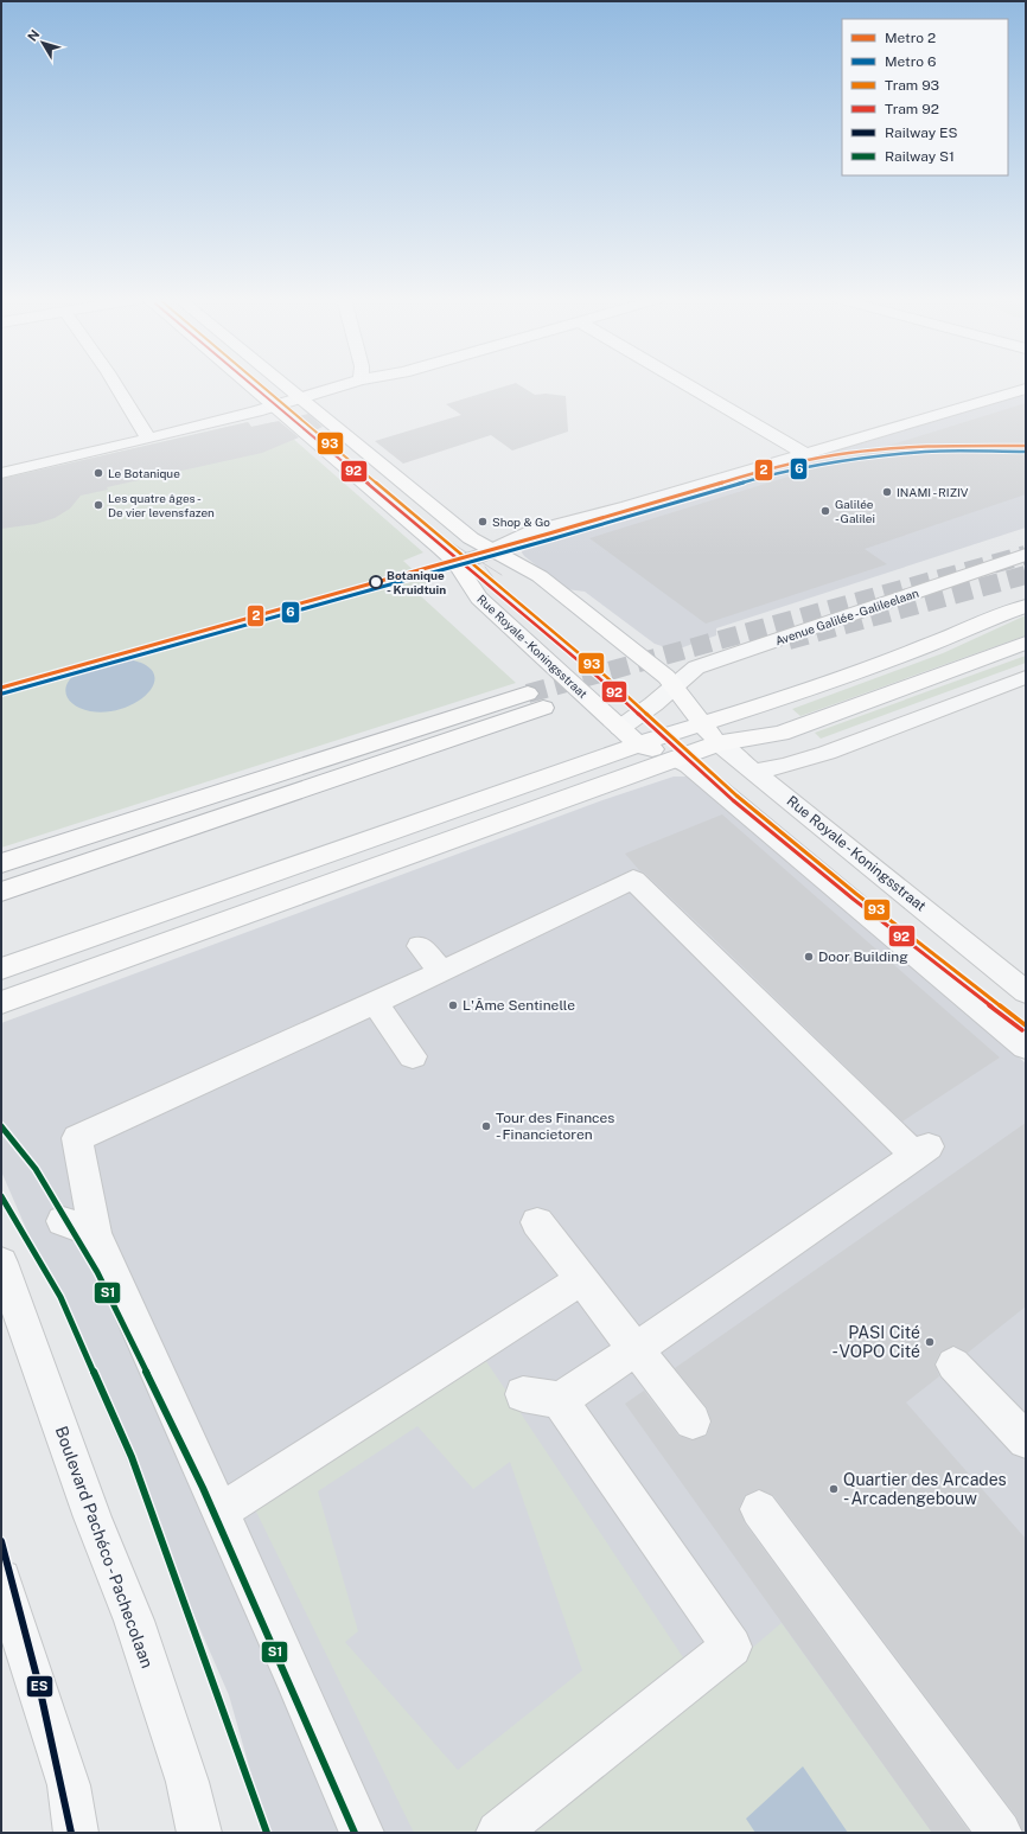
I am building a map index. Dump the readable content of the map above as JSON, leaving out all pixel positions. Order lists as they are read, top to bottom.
{
  "streets": {
    "main road": ["Rue Royale - Koningsstraat"],
    "street": ["Avenue Galilée - Galileelaan", "Boulevard Pachéco - Pachecolaan"]
  },
  "crossings": [
    ["Avenue Galilée - Galileelaan", "Rue Royale - Koningsstraat"]
  ],
  "places": [
    "Le Botanique",
    "INAMI - RIZIV",
    "Les quatre âges - De vier levensfazen",
    "Galilée - Galilei",
    "Shop & Go",
    "Botanique - Kruidtuin",
    "Door Building",
    "L'Âme Sentinelle",
    "Tour des Finances - Financietoren",
    "PASI Cité - VOPO Cité",
    "Quartier des Arcades - Arcadengebouw"
  ],
  "lines": [
    "tram line 93",
    "tram line 92",
    "metro line 2",
    "metro line 6",
    "rail line S1",
    "rail line ES"
  ],
  "legend": [
    "Metro 2",
    "Metro 6",
    "Tram 93",
    "Tram 92",
    "Railway ES",
    "Railway S1"
  ],
  "north": "top left"
}
